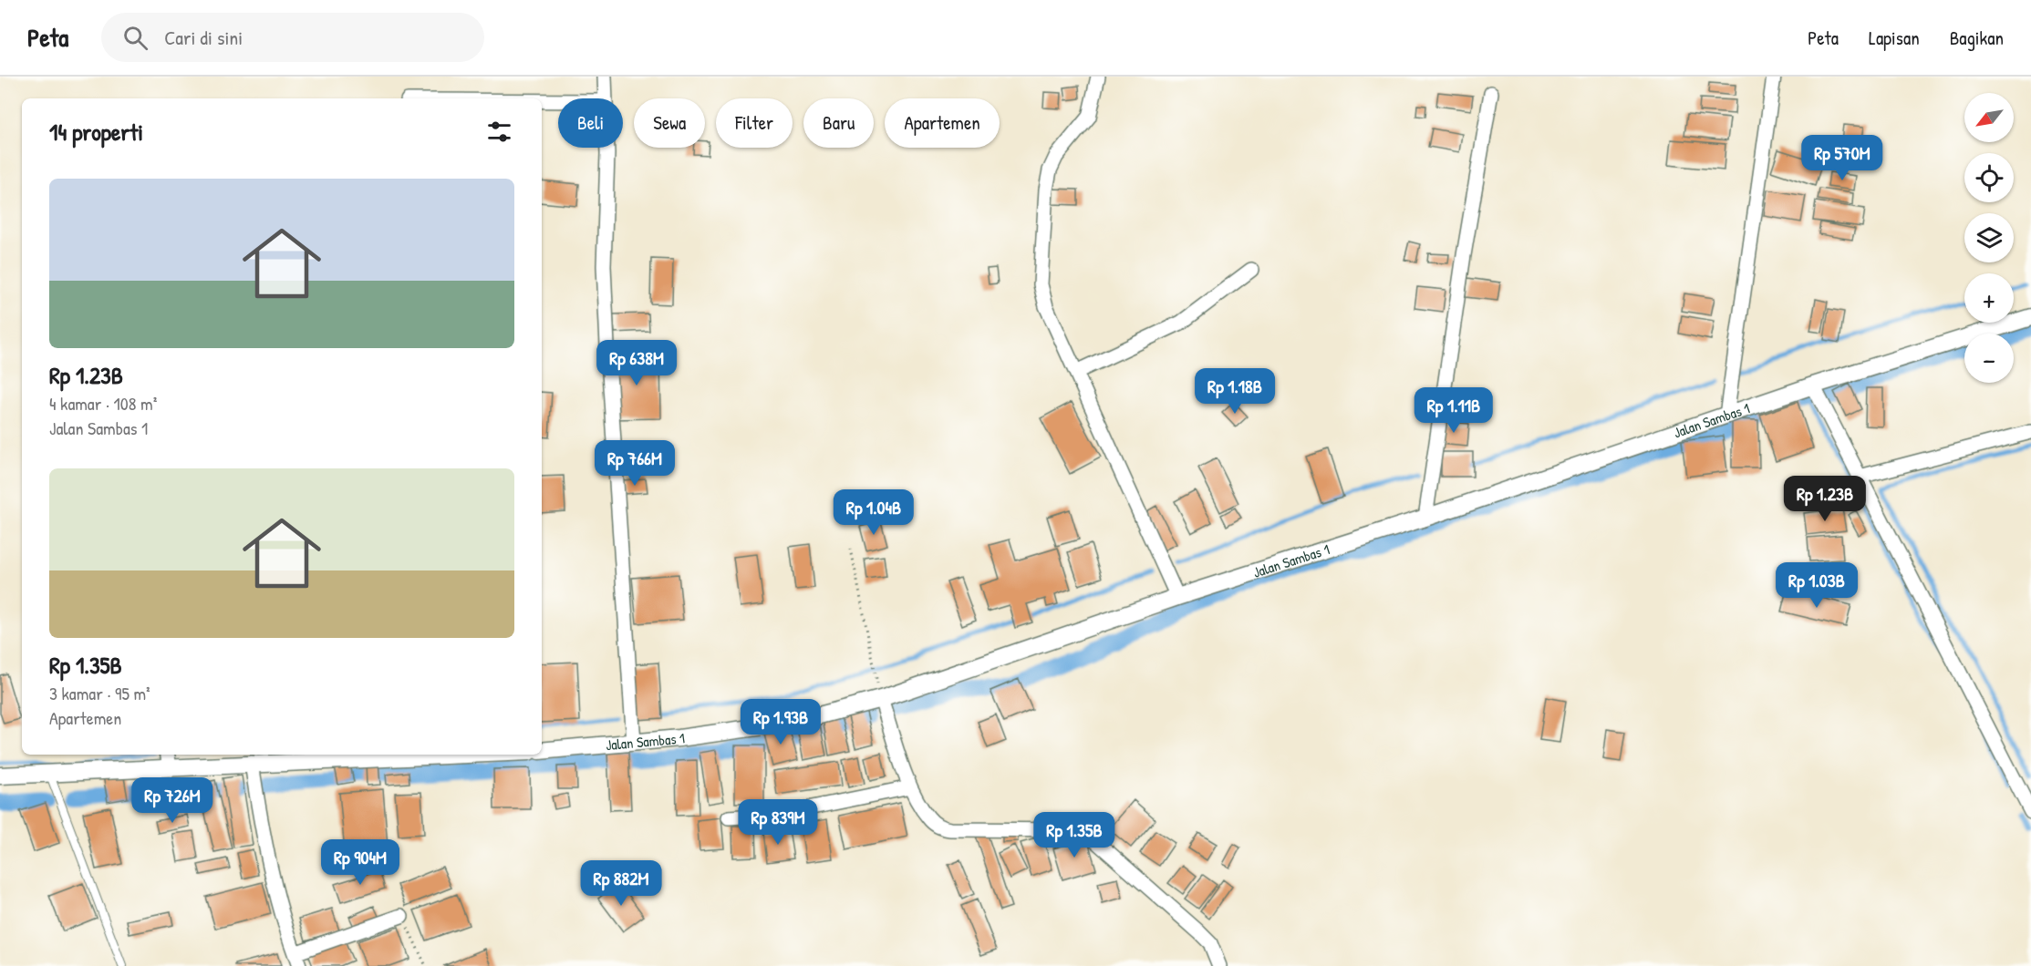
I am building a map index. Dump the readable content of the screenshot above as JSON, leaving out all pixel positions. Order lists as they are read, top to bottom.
{
  "streets": {
    "street": ["Jalan Sambas 1"]
  },
  "north": "bottom left",
  "page": {
    "header": "Peta",
    "search": "Cari di sini",
    "nav": ["Peta", "Lapisan", "Bagikan"],
    "map_buttons": ["+", "−"],
    "chip": [
      "Beli",
      "Sewa",
      "Filter",
      "Baru",
      "Apartemen"
    ],
    "heading": "14 properti",
    "price": [
      "Rp 570M",
      "Rp 638M",
      "Rp 1.18B",
      "Rp 1.11B",
      "Rp 766M",
      "Rp 1.23B",
      "Rp 1.04B",
      "Rp 1.03B",
      "Rp 1.93B",
      "Rp 726M",
      "Rp 839M",
      "Rp 1.35B",
      "Rp 904M",
      "Rp 882M"
    ],
    "list": [
      {
        "name": "Rp 1.23B",
        "note": "4 kamar · 108 m² · Jalan Sambas 1"
      },
      {
        "name": "Rp 1.35B",
        "note": "3 kamar · 95 m² · Apartemen"
      }
    ]
  }
}
